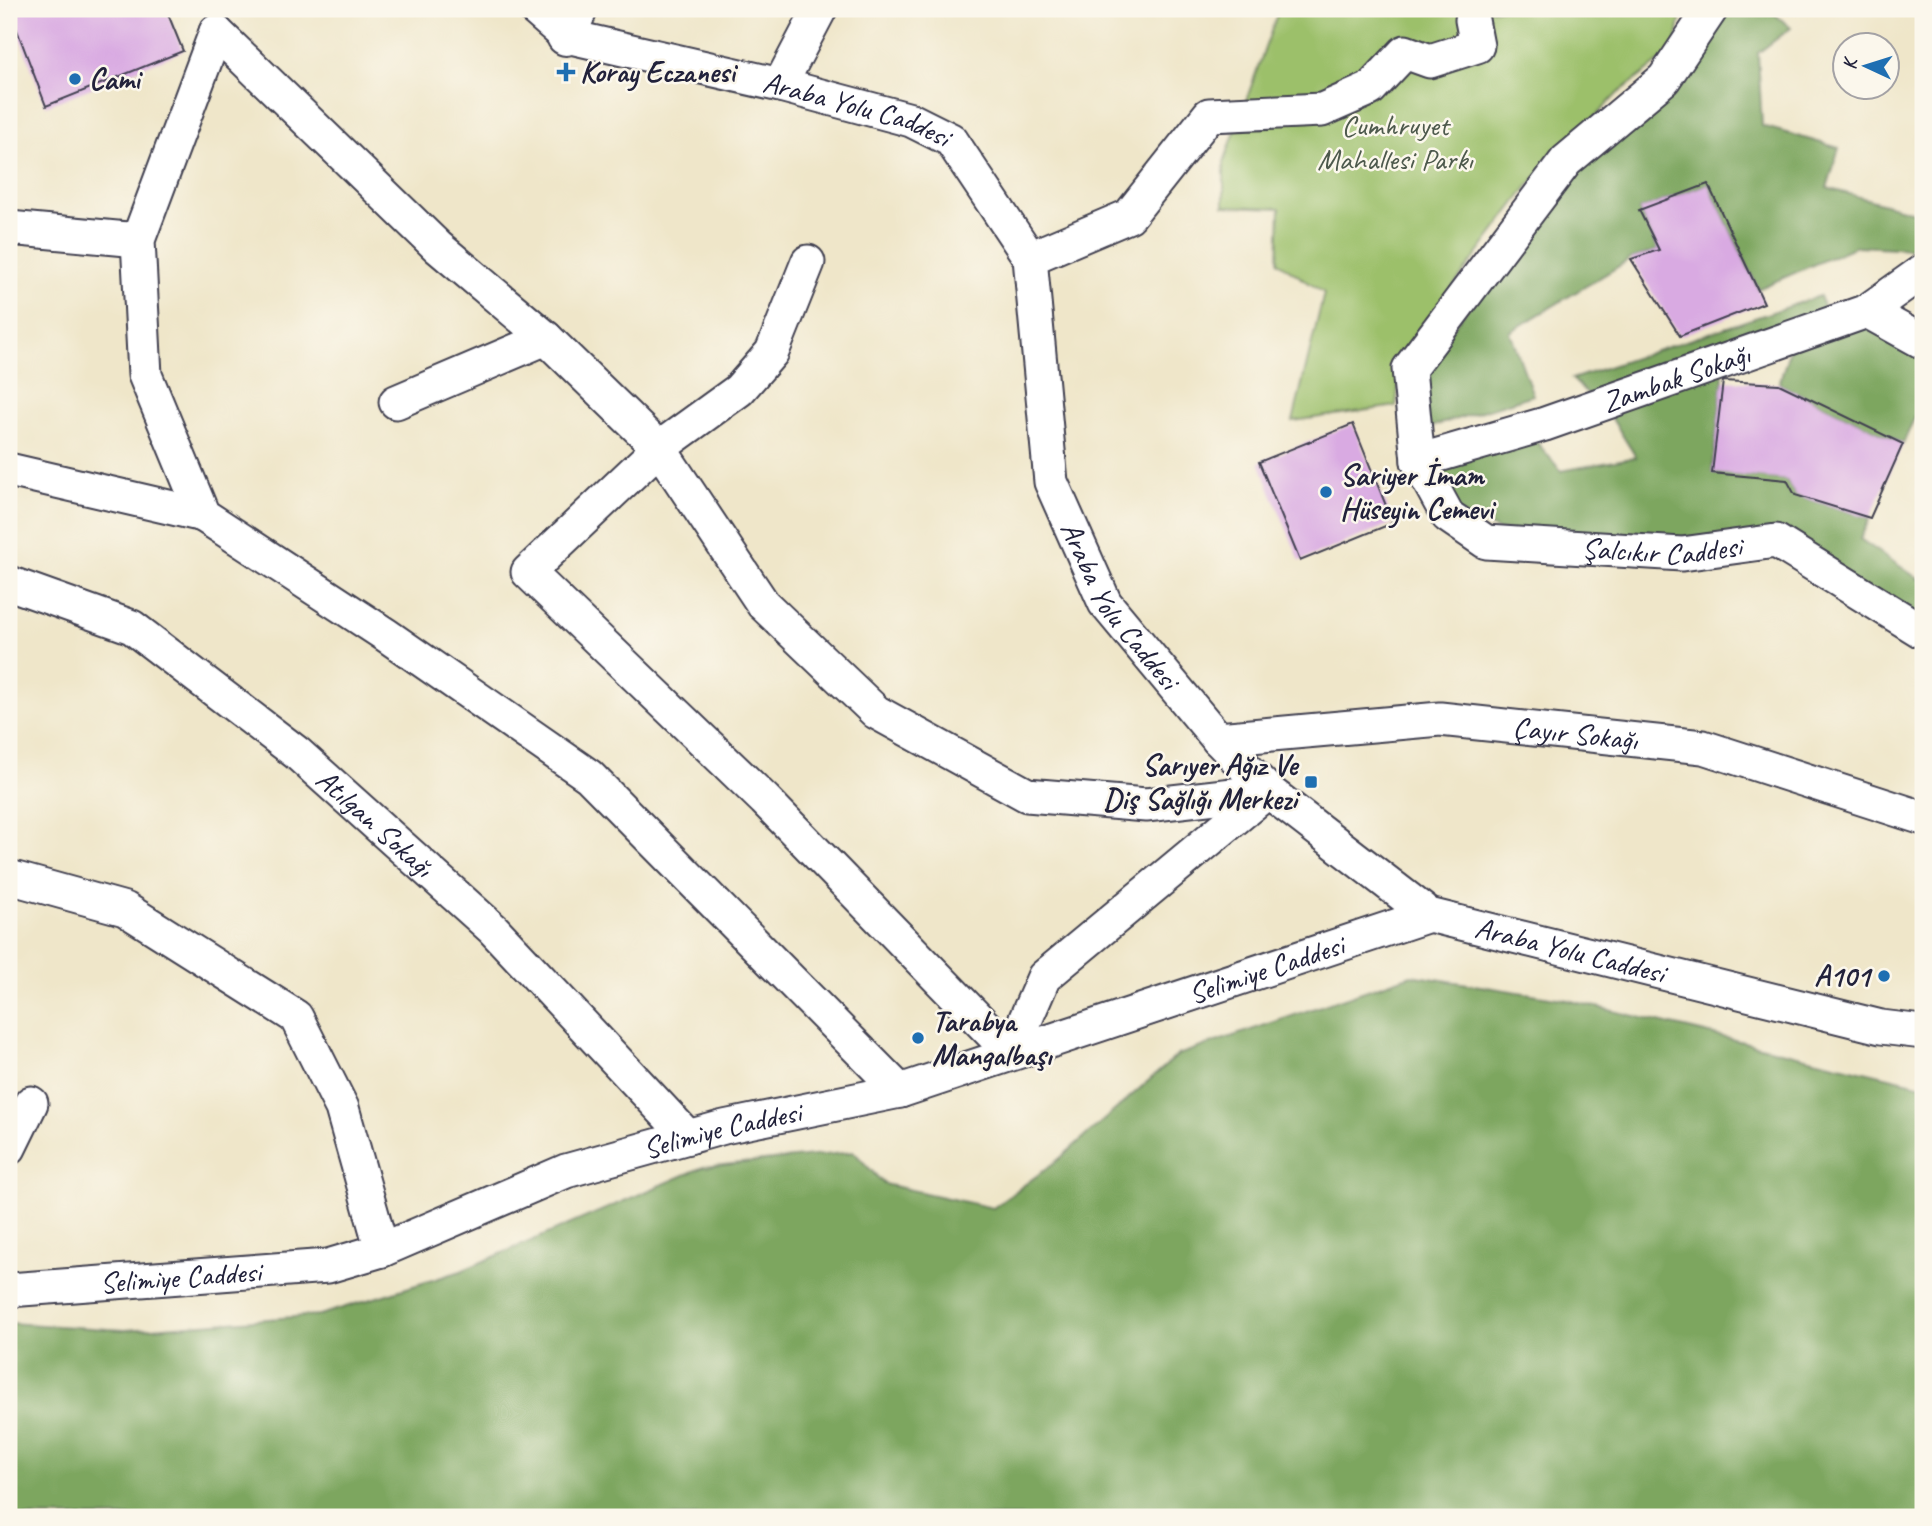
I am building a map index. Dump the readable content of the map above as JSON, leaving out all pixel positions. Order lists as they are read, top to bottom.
{
  "streets": {
    "street": [
      "Araba Yolu Caddesi",
      "Zambak Sokağı",
      "Şalcıkır Caddesi",
      "Çayır Sokağı",
      "Atılgan Sokağı",
      "Selimiye Caddesi"
    ]
  },
  "crossings": [
    ["Araba Yolu Caddesi", "Çayır Sokağı"],
    ["Araba Yolu Caddesi", "Selimiye Caddesi"],
    ["Zambak Sokağı", "Şalcıkır Caddesi"],
    ["Atılgan Sokağı", "Selimiye Caddesi"]
  ],
  "parks": ["Cumhruyet Mahallesi Parkı"],
  "places": {
    "health": ["Koray Eczanesi"],
    "other": [
      "Cami",
      "Sariyer İmam Hüseyin Cemevi",
      "A101",
      "Tarabya Mangalbaşı"
    ],
    "transit": ["Sarıyer Ağız Ve Diş Sağlığı Merkezi"]
  },
  "north": "left"
}
